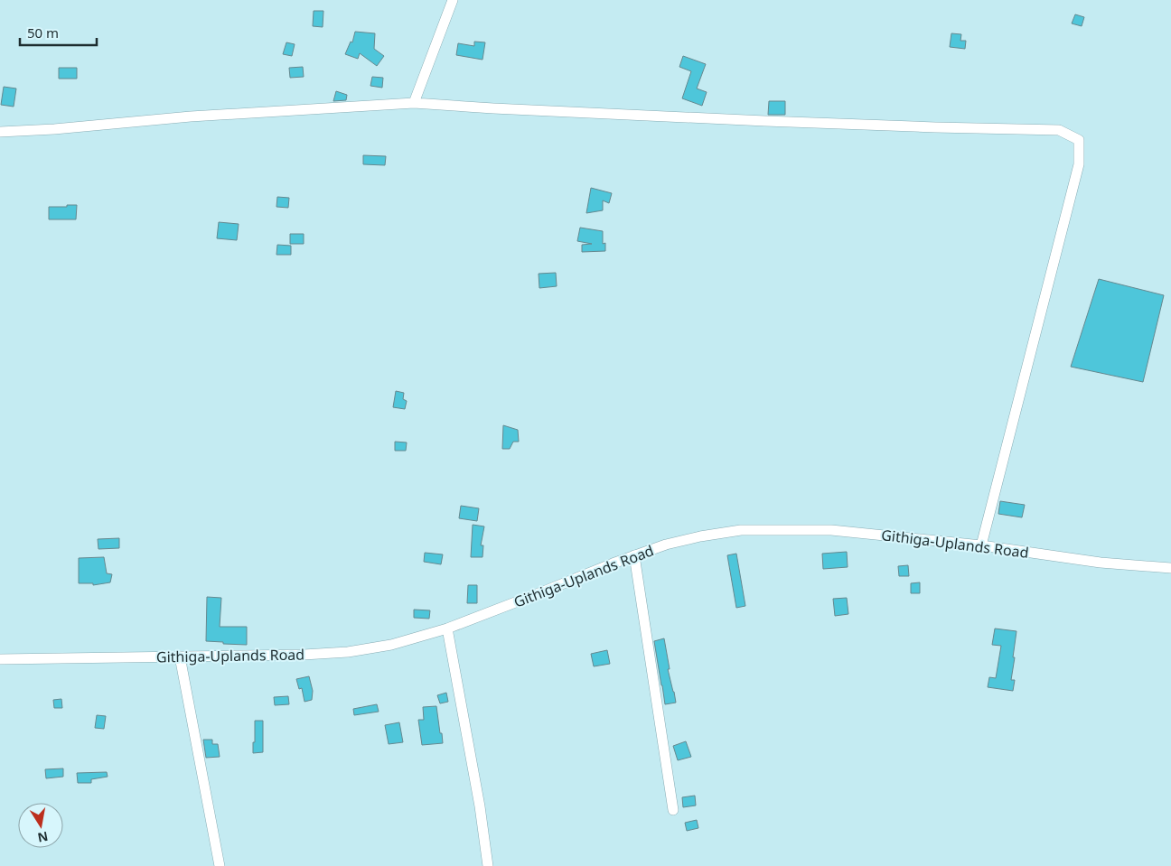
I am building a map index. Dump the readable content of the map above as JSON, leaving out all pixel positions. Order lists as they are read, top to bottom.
{
  "streets": {
    "street": ["Githiga-Uplands Road"]
  },
  "scale_bar": "50 m",
  "north": "bottom"
}
